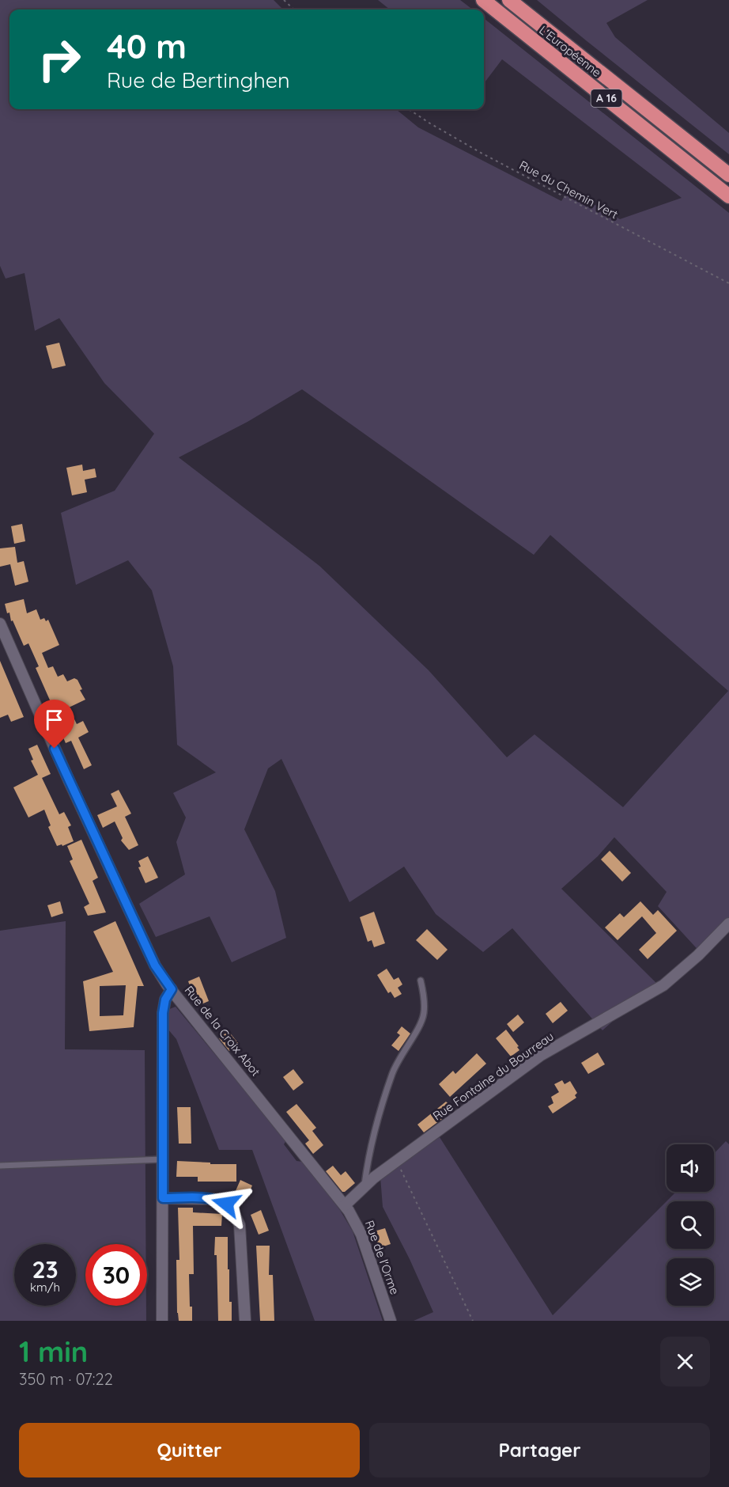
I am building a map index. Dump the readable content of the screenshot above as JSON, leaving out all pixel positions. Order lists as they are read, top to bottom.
{
  "streets": {
    "highway": ["L'Européenne", "A 16"],
    "street": ["Rue de la Croix Abot", "Rue Fontaine du Bourreau", "Rue de l'Orme"],
    "path": ["Rue du Chemin Vert"]
  },
  "crossings": [
    ["Rue de la Croix Abot", "Rue Fontaine du Bourreau"],
    ["Rue de la Croix Abot", "Rue de l'Orme"],
    ["Rue Fontaine du Bourreau", "Rue de l'Orme"]
  ],
  "page": {
    "turn": ["40 m", "Rue de Bertinghen"],
    "speed": "23 km/h",
    "limit": "30",
    "heading": ["1 min", "350 m · 07:22"],
    "buttons": ["Quitter", "Partager"]
  }
}
